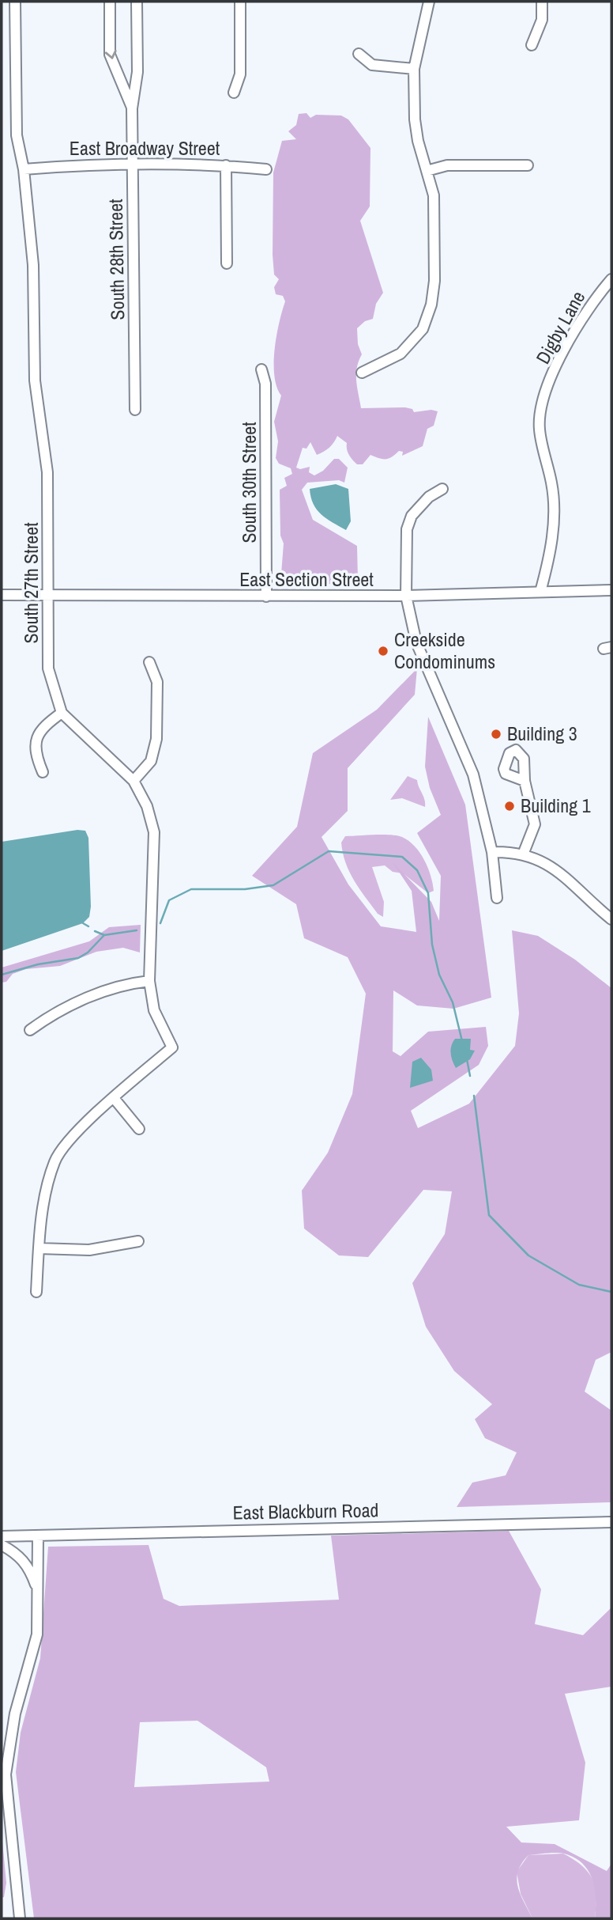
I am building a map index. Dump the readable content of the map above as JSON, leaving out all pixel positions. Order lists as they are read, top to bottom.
{
  "streets": {
    "street": [
      "East Broadway Street",
      "South 28th Street",
      "Digby Lane",
      "South 30th Street",
      "East Section Street",
      "South 27th Street",
      "East Blackburn Road"
    ]
  },
  "crossings": [
    ["East Broadway Street", "South 28th Street"],
    ["East Broadway Street", "South 27th Street"],
    ["Digby Lane", "East Section Street"],
    ["South 30th Street", "East Section Street"],
    ["East Section Street", "South 27th Street"]
  ],
  "places": ["Creekside Condominums", "Building 3", "Building 1"]
}
